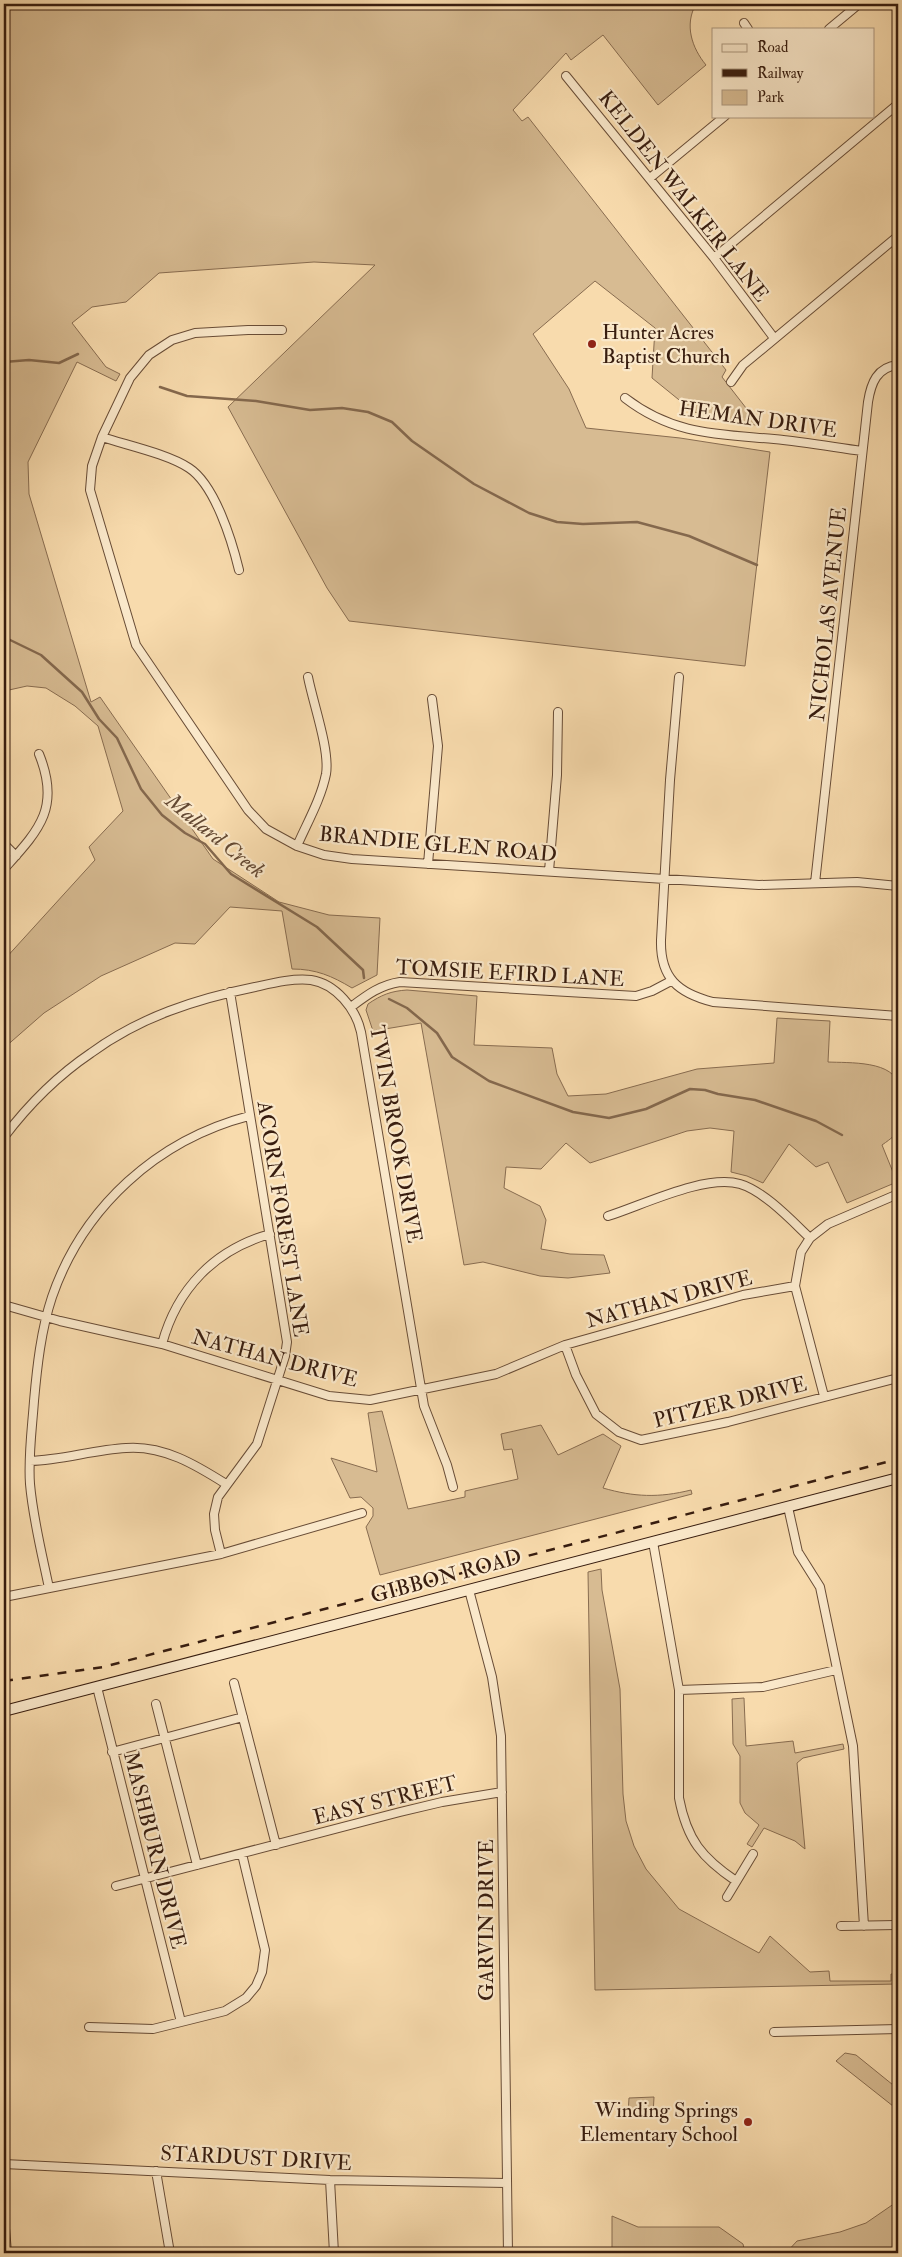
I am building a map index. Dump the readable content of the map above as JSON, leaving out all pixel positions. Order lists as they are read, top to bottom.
{
  "streets": {
    "main road": ["GIBBON ROAD"],
    "street": [
      "KELDEN WALKER LANE",
      "HEMAN DRIVE",
      "NICHOLAS AVENUE",
      "BRANDIE GLEN ROAD",
      "TOMSIE EFIRD LANE",
      "TWIN BROOK DRIVE",
      "ACORN FOREST LANE",
      "NATHAN DRIVE",
      "PITZER DRIVE",
      "EASY STREET",
      "MASHBURN DRIVE",
      "GARVIN DRIVE",
      "STARDUST DRIVE"
    ]
  },
  "crossings": [
    ["HEMAN DRIVE", "NICHOLAS AVENUE"],
    ["NICHOLAS AVENUE", "BRANDIE GLEN ROAD"],
    ["TOMSIE EFIRD LANE", "TWIN BROOK DRIVE"],
    ["TWIN BROOK DRIVE", "ACORN FOREST LANE"],
    ["TWIN BROOK DRIVE", "NATHAN DRIVE"],
    ["ACORN FOREST LANE", "NATHAN DRIVE"],
    ["NATHAN DRIVE", "PITZER DRIVE"],
    ["GIBBON ROAD", "MASHBURN DRIVE"],
    ["GIBBON ROAD", "GARVIN DRIVE"],
    ["EASY STREET", "MASHBURN DRIVE"],
    ["EASY STREET", "GARVIN DRIVE"],
    ["GARVIN DRIVE", "STARDUST DRIVE"]
  ],
  "water": ["Mallard Creek"],
  "places": ["Hunter Acres Baptist Church", "Winding Springs Elementary School"],
  "legend": ["Road", "Railway", "Park"]
}
